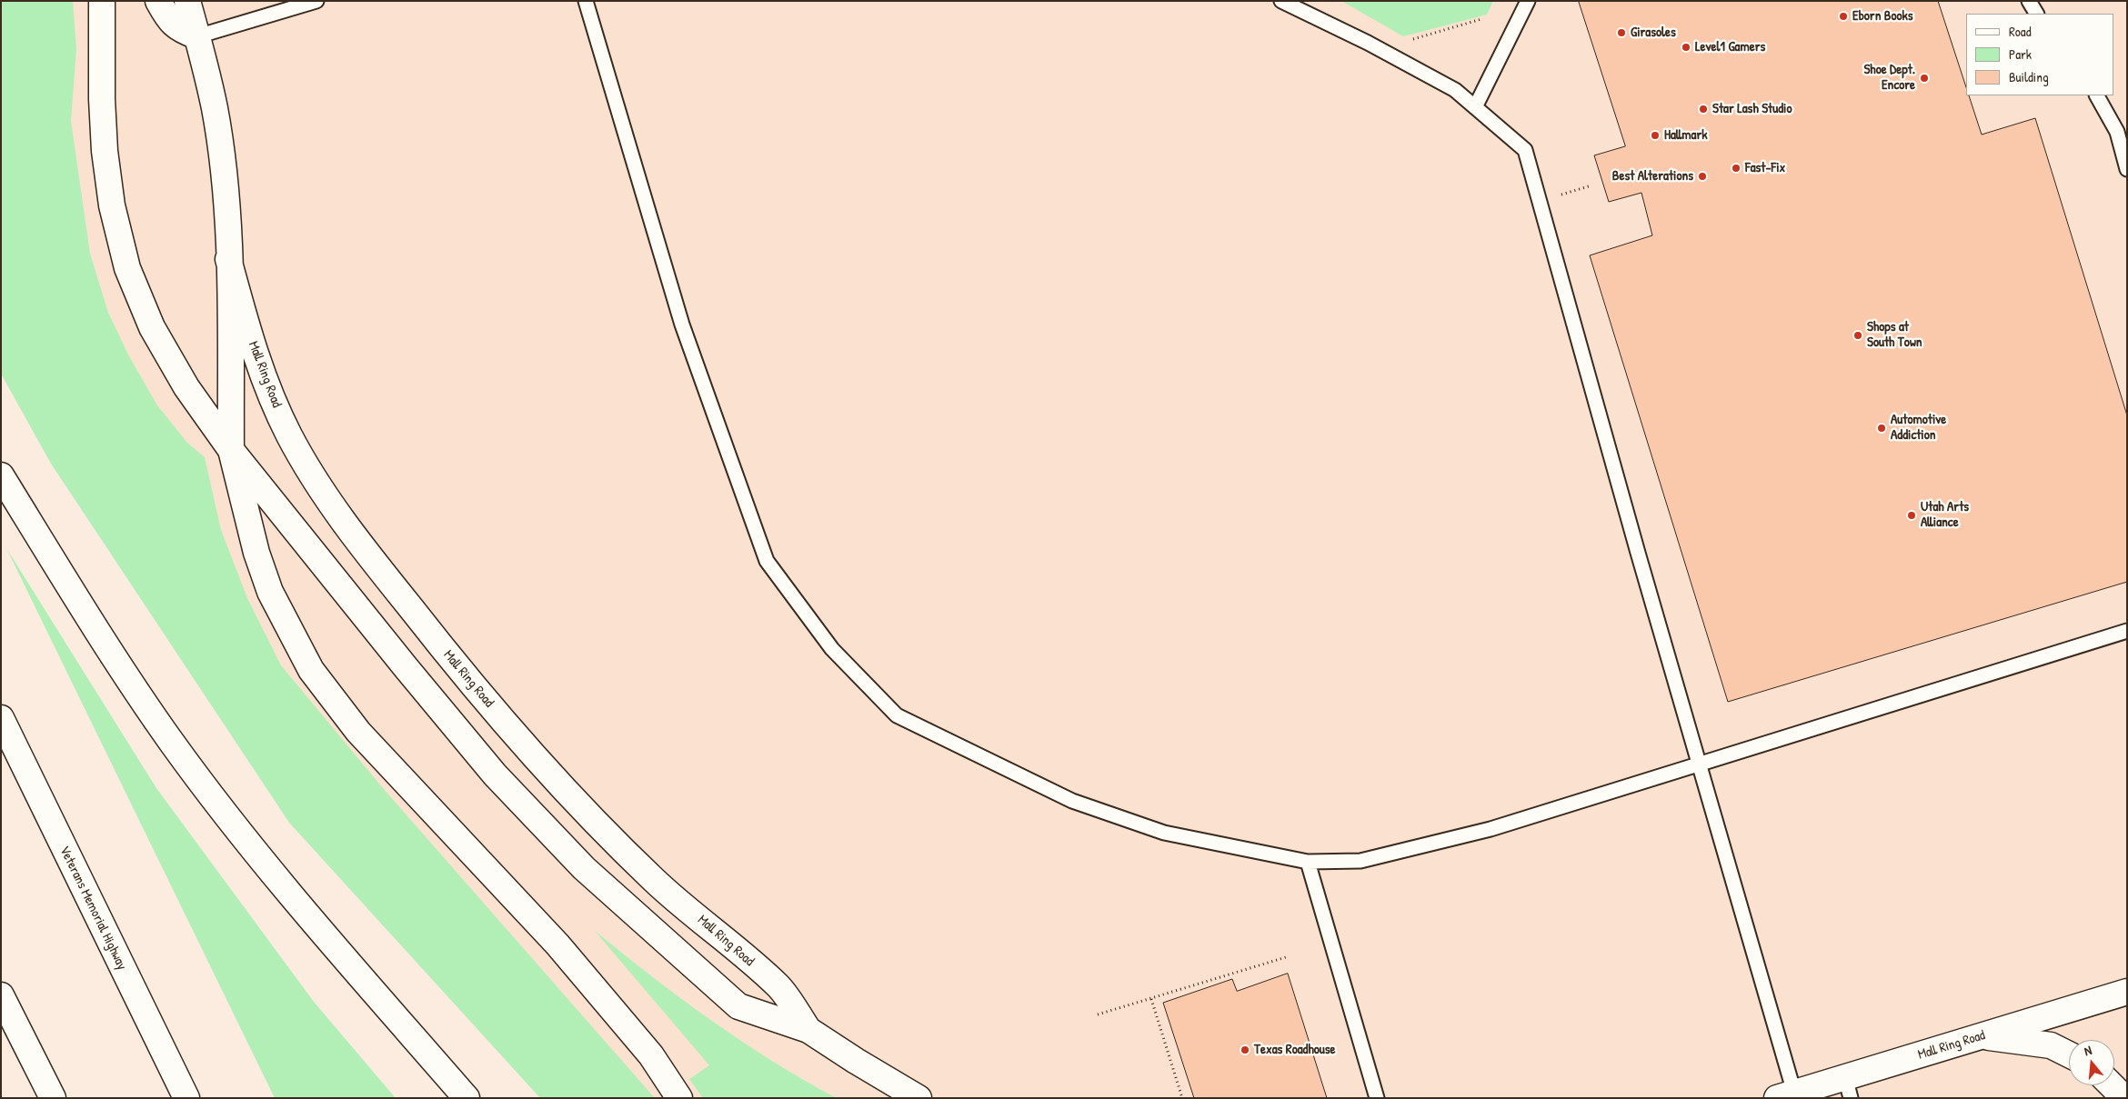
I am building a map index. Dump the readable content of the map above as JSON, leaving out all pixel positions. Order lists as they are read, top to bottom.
{
  "streets": {
    "main road": ["Mall Ring Road", "Veterans Memorial Highway"]
  },
  "places": [
    "Eborn Books",
    "Girasoles",
    "Level1 Gamers",
    "Shoe Dept. Encore",
    "Star Lash Studio",
    "Hallmark",
    "Fast-Fix",
    "Best Alterations",
    "Shops at South Town",
    "Automotive Addiction",
    "Utah Arts Alliance",
    "Texas Roadhouse"
  ],
  "legend": ["Road", "Park", "Building"],
  "north": "top"
}
